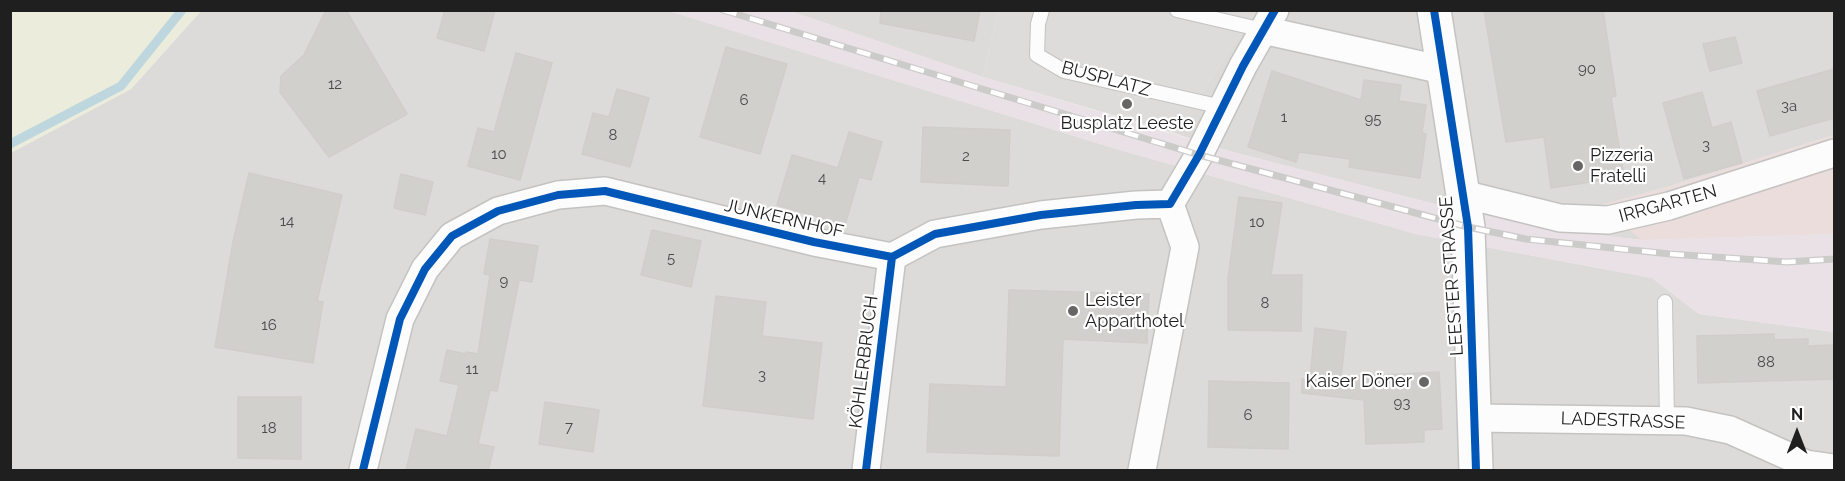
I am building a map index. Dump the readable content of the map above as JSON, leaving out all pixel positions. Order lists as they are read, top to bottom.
{
  "streets": {
    "street": [
      "IRRGARTEN",
      "JUNKERNHOF",
      "LEESTER STRASSE",
      "KÖHLERBRUCH",
      "LADESTRASSE"
    ],
    "lane": ["BUSPLATZ"]
  },
  "crossings": [
    ["IRRGARTEN", "LEESTER STRASSE"],
    ["JUNKERNHOF", "KÖHLERBRUCH"],
    ["LEESTER STRASSE", "LADESTRASSE"]
  ],
  "places": [
    "Busplatz Leeste",
    "Pizzeria Fratelli",
    "Leister Apparthotel",
    "Kaiser Döner"
  ],
  "house_numbers": [
    "90",
    "12",
    "6",
    "3a",
    "1",
    "95",
    "8",
    "3",
    "10",
    "2",
    "4",
    "14",
    "10",
    "5",
    "9",
    "8",
    "16",
    "88",
    "11",
    "3",
    "93",
    "6",
    "7",
    "18"
  ],
  "north": "top"
}
